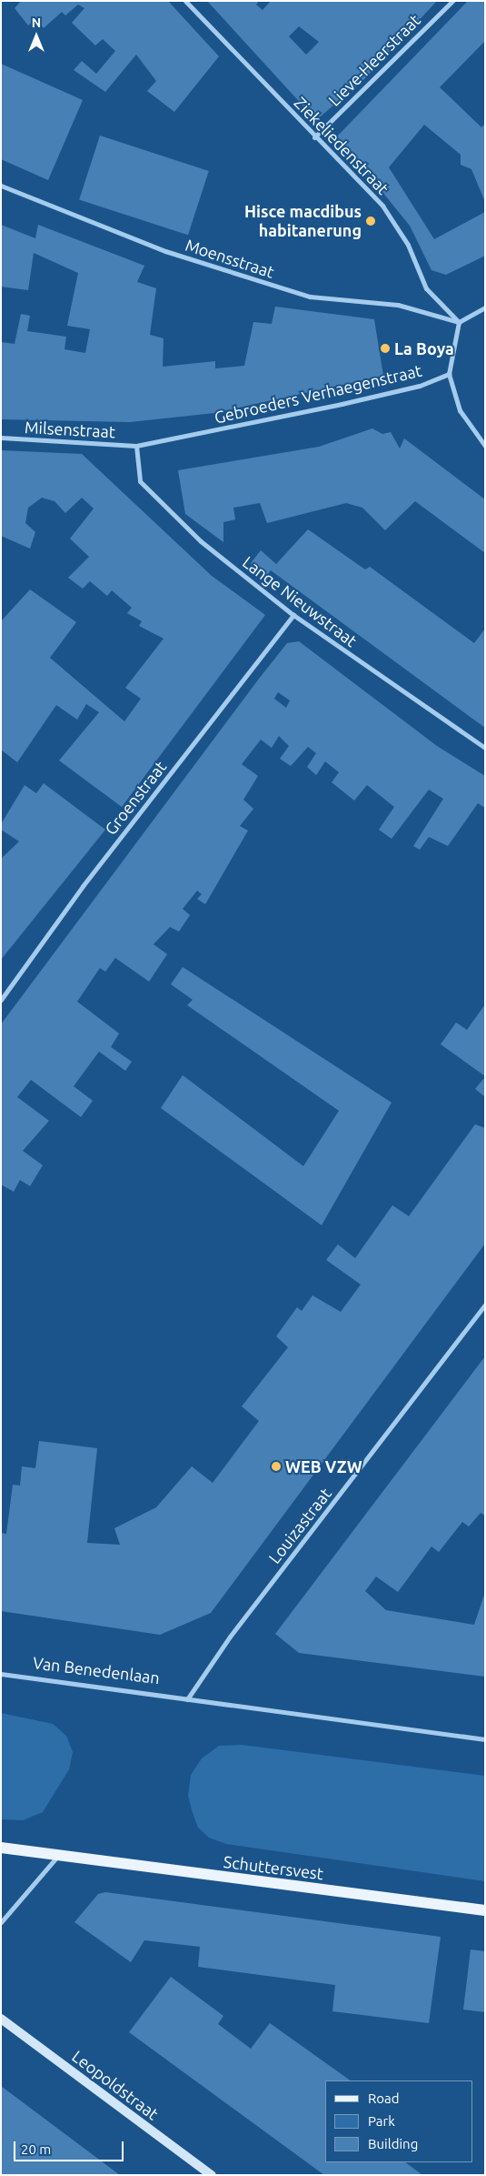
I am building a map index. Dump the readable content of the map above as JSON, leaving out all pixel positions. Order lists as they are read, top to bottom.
{
  "streets": {
    "main road": ["Schuttersvest", "Leopoldstraat"],
    "street": [
      "Lieve-Heerstraat",
      "Ziekeliedenstraat",
      "Moensstraat",
      "Gebroeders Verhaegenstraat",
      "Milsenstraat",
      "Lange Nieuwstraat",
      "Groenstraat",
      "Louizastraat",
      "Van Benedenlaan"
    ]
  },
  "crossings": [
    ["Lieve-Heerstraat", "Ziekeliedenstraat"],
    ["Ziekeliedenstraat", "Moensstraat"],
    ["Gebroeders Verhaegenstraat", "Milsenstraat"],
    ["Gebroeders Verhaegenstraat", "Lange Nieuwstraat"],
    ["Milsenstraat", "Lange Nieuwstraat"],
    ["Lange Nieuwstraat", "Groenstraat"],
    ["Louizastraat", "Van Benedenlaan"]
  ],
  "places": ["Hisce macdibus habitanerung", "La Boya", "WEB VZW"],
  "legend": ["Road", "Park", "Building"],
  "scale_bar": "20 m",
  "north": "top"
}
